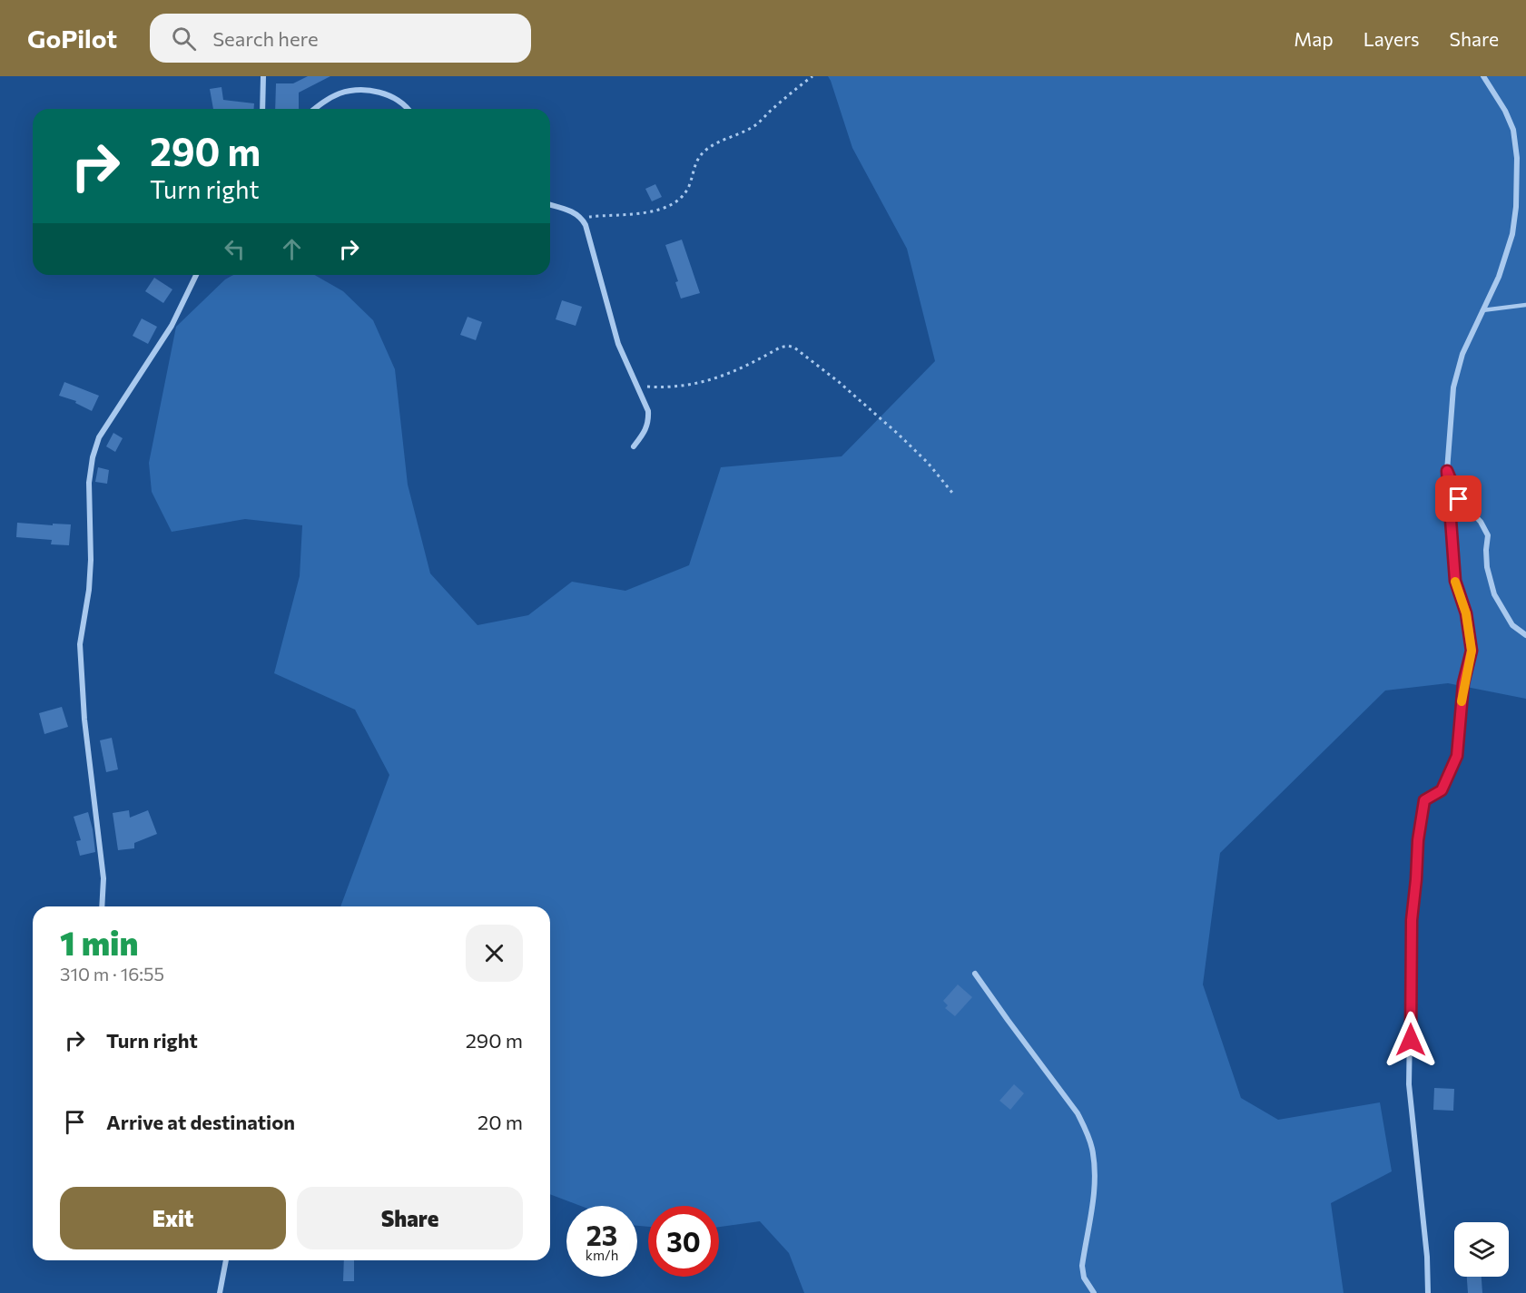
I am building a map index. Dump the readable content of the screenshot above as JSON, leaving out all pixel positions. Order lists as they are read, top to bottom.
{
  "page": {
    "header": "GoPilot",
    "search": "Search here",
    "nav": ["Map", "Layers", "Share"],
    "turn": ["290 m", "Turn right"],
    "heading": ["1 min", "310 m · 16:55"],
    "list": [
      {
        "name": "Turn right",
        "value": "290 m"
      },
      {
        "name": "Arrive at destination",
        "value": "20 m"
      }
    ],
    "buttons": ["Exit", "Share"],
    "speed": "23 km/h",
    "limit": "30"
  }
}
